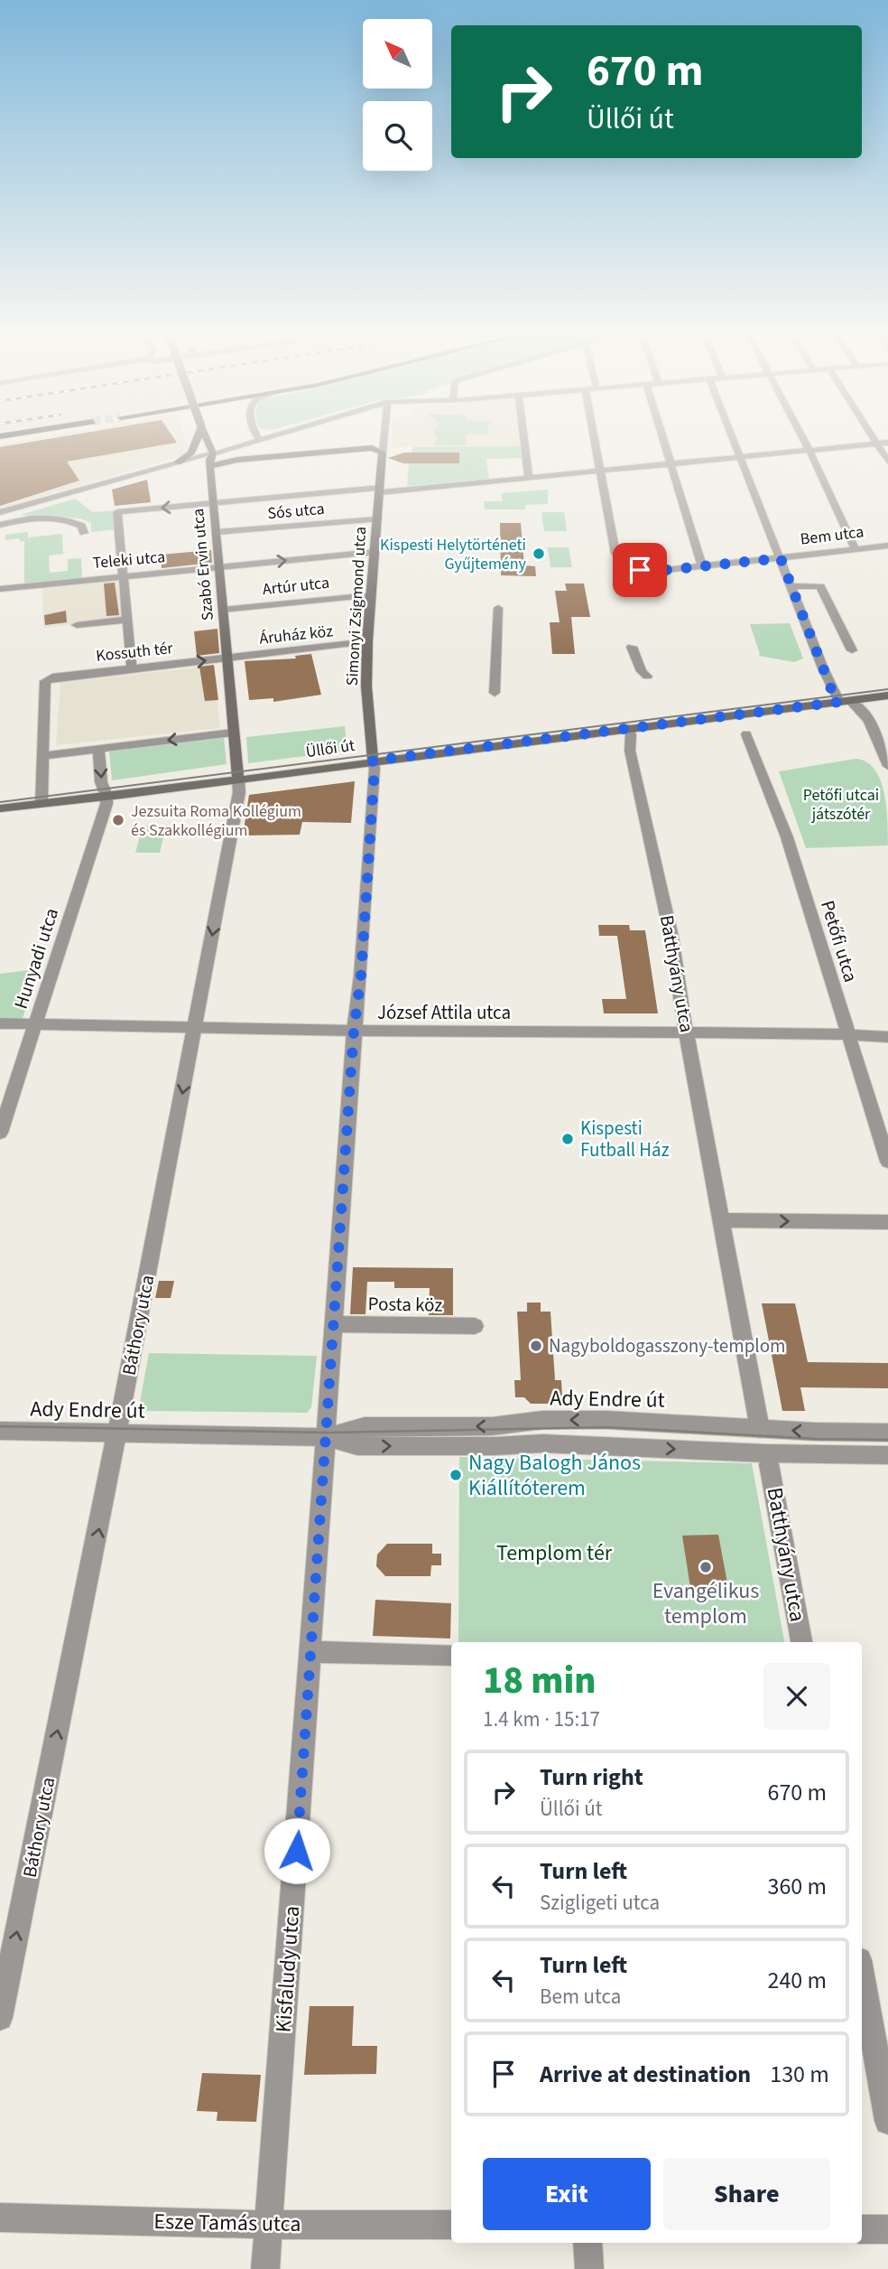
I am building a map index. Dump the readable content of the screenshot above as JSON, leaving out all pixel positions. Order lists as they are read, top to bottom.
{
  "streets": {
    "main road": ["Szabó Ervin utca", "Simonyi Zsigmond utca", "Üllői út"],
    "street": [
      "Sós utca",
      "Bem utca",
      "Teleki utca",
      "Artúr utca",
      "Áruház köz",
      "Kossuth tér",
      "Petőfi utca",
      "Hunyadi utca",
      "Batthyány utca",
      "József Attila utca",
      "Posta köz",
      "Báthory utca",
      "Ady Endre út",
      "Kisfaludy utca",
      "Esze Tamás utca"
    ]
  },
  "crossings": [
    ["Sós utca", "Szabó Ervin utca"],
    ["Sós utca", "Simonyi Zsigmond utca"],
    ["Teleki utca", "Szabó Ervin utca"],
    ["Teleki utca", "Simonyi Zsigmond utca"],
    ["Szabó Ervin utca", "Artúr utca"],
    ["Szabó Ervin utca", "Áruház köz"],
    ["Szabó Ervin utca", "Kossuth tér"],
    ["Artúr utca", "Simonyi Zsigmond utca"],
    ["Simonyi Zsigmond utca", "Áruház köz"],
    ["Simonyi Zsigmond utca", "Üllői út"],
    ["Simonyi Zsigmond utca", "Kisfaludy utca"],
    ["Áruház köz", "Kossuth tér"],
    ["Kossuth tér", "Üllői út"],
    ["Üllői út", "Hunyadi utca"],
    ["Üllői út", "Batthyány utca"],
    ["Üllői út", "Báthory utca"],
    ["Üllői út", "Kisfaludy utca"],
    ["Petőfi utca", "József Attila utca"],
    ["Hunyadi utca", "József Attila utca"],
    ["Batthyány utca", "József Attila utca"],
    ["Batthyány utca", "Ady Endre út"],
    ["József Attila utca", "Báthory utca"],
    ["József Attila utca", "Kisfaludy utca"],
    ["Posta köz", "Kisfaludy utca"],
    ["Báthory utca", "Ady Endre út"],
    ["Ady Endre út", "Kisfaludy utca"],
    ["Kisfaludy utca", "Esze Tamás utca"]
  ],
  "parks": ["Petőfi utcai játszótér", "Templom tér"],
  "places": [
    "Kispesti Helytörténeti Gyűjtemény",
    "Jezsuita Roma Kollégium és Szakkollégium",
    "Kispesti Futball Ház",
    "Nagyboldogasszony-templom",
    "Nagy Balogh János Kiállítóterem",
    "Evangélikus templom"
  ],
  "north": "top left",
  "page": {
    "turn": ["670 m", "Üllői út"],
    "heading": ["18 min", "1.4 km · 15:17"],
    "list": [
      {
        "name": "Turn right",
        "note": "Üllői út",
        "value": "670 m"
      },
      {
        "name": "Turn left",
        "note": "Szigligeti utca",
        "value": "360 m"
      },
      {
        "name": "Turn left",
        "note": "Bem utca",
        "value": "240 m"
      },
      {
        "name": "Arrive at destination",
        "value": "130 m"
      }
    ],
    "buttons": ["Exit", "Share"]
  }
}
